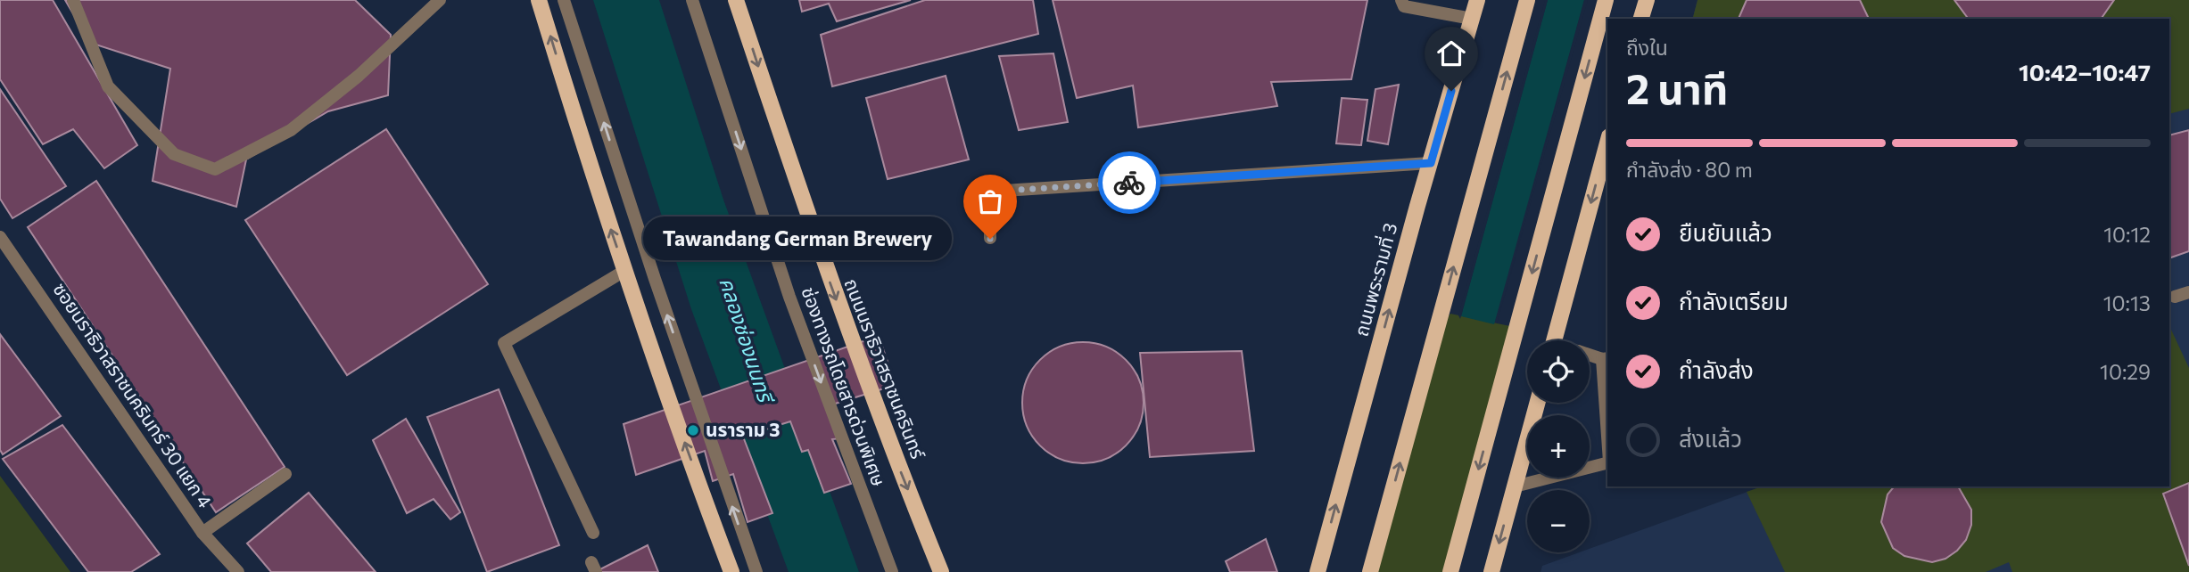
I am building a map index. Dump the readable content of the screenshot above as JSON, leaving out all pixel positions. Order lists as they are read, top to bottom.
{
  "streets": {
    "main road": ["ถนนพระรามที่ 3", "ถนนนราธิวาสราชนครินทร์"],
    "street": ["ช่องทางรถโดยสารด่วนพิเศษ", "ซอยนราธิวาสราชนครินทร์ 30 แยก 4"]
  },
  "one_way": ["ถนนนราธิวาสราชนครินทร์", "ช่องทางรถโดยสารด่วนพิเศษ"],
  "water": ["คลองช่องนนทรี"],
  "places": ["Tawandang German Brewery", "นราราม 3"],
  "page": {
    "heading": ["2 นาที", "ถึงใน", "10:42–10:47"],
    "bar": "กำลังส่ง · 80 m",
    "list": [
      ["ยืนยันแล้ว", "10:12"],
      ["กำลังเตรียม", "10:13"],
      ["กำลังส่ง", "10:29"],
      "ส่งแล้ว"
    ],
    "bubble": "Tawandang German Brewery",
    "map_buttons": ["+", "−"]
  }
}
